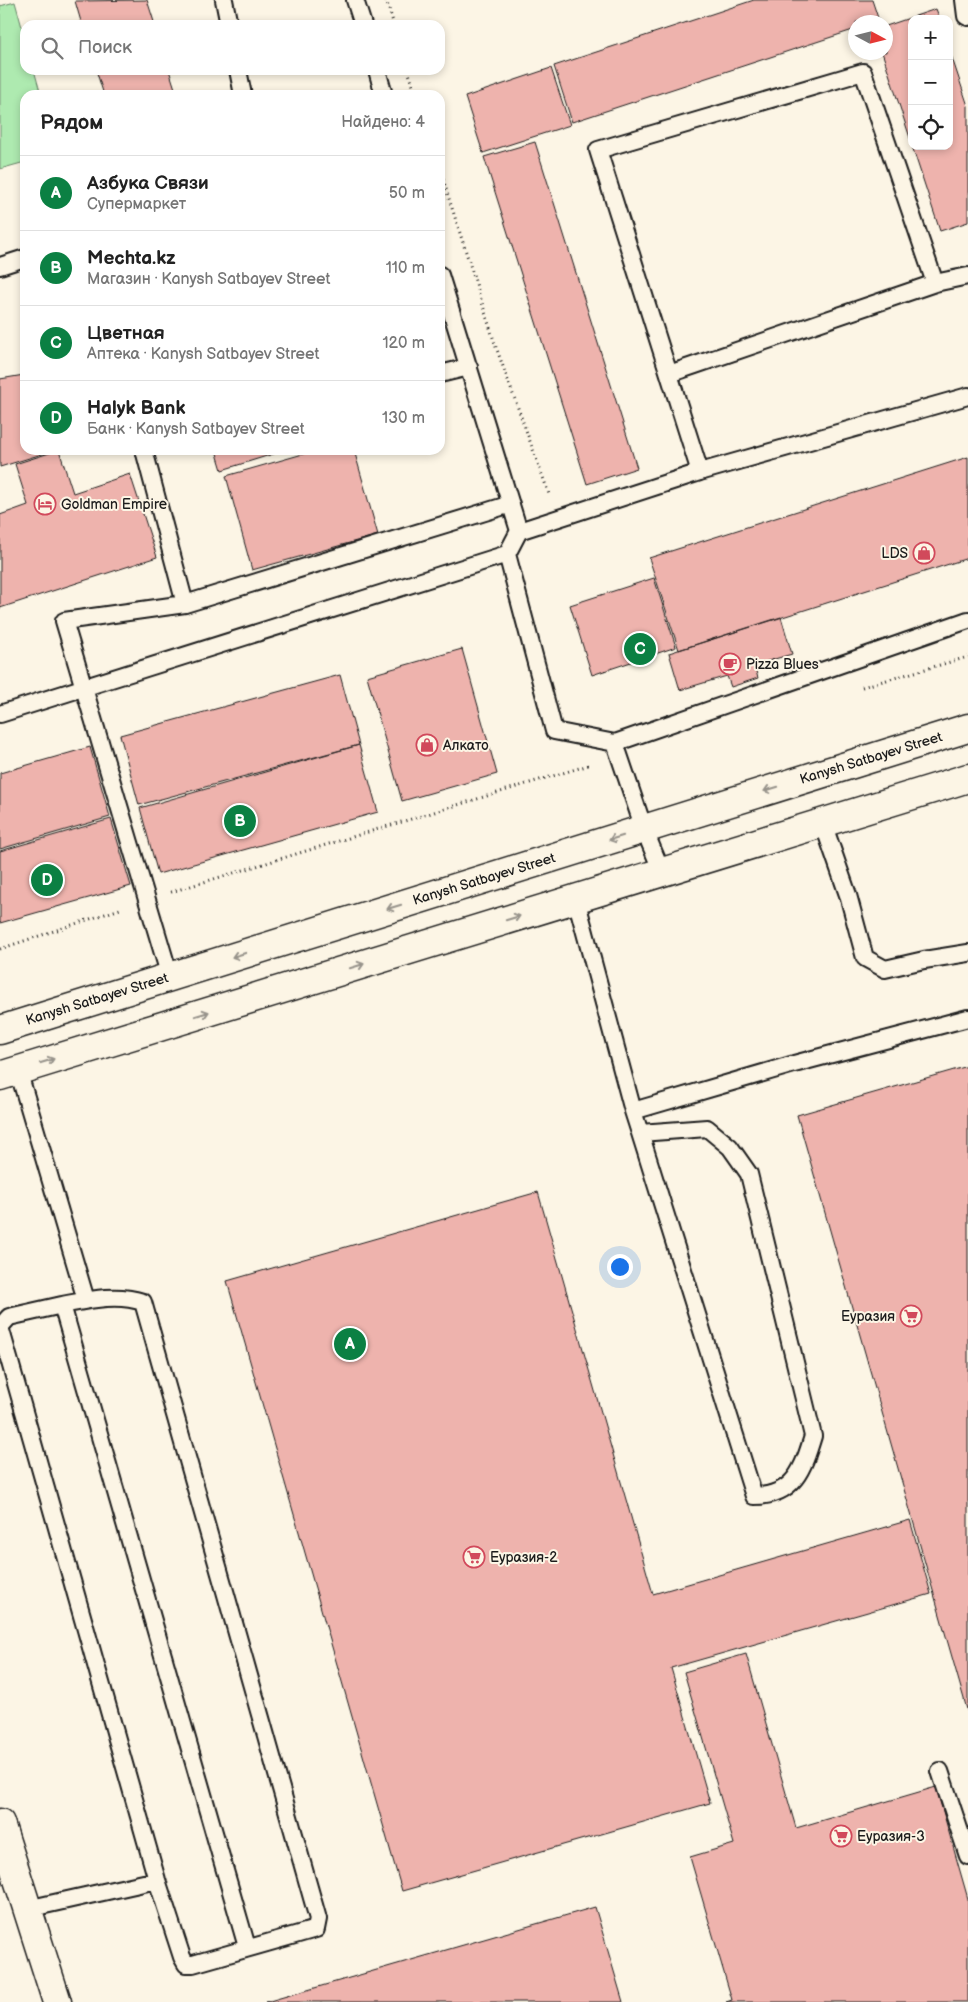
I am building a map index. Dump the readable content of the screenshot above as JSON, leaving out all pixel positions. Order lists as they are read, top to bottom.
{
  "streets": {
    "main road": ["Kanysh Satbayev Street"]
  },
  "places": {
    "hotel": ["Goldman Empire"],
    "shop": ["LDS", "Алкато"],
    "cafe": ["Pizza Blues"],
    "supermarket": ["Еуразия", "Еуразия-2", "Еуразия-3"]
  },
  "north": "right",
  "page": {
    "map_buttons": ["+", "−"],
    "search": "Поиск",
    "heading": ["Рядом", "Найдено: 4"],
    "list": [
      {
        "mark": "A",
        "name": "Азбука Связи",
        "note": "Супермаркет",
        "value": "50 m"
      },
      {
        "mark": "B",
        "name": "Mechta.kz",
        "note": "Магазин · Kanysh Satbayev Street",
        "value": "110 m"
      },
      {
        "mark": "C",
        "name": "Цветная",
        "note": "Аптека · Kanysh Satbayev Street",
        "value": "120 m"
      },
      {
        "mark": "D",
        "name": "Halyk Bank",
        "note": "Банк · Kanysh Satbayev Street",
        "value": "130 m"
      }
    ],
    "pins": [
      "C",
      "B",
      "D",
      "A"
    ]
  }
}
